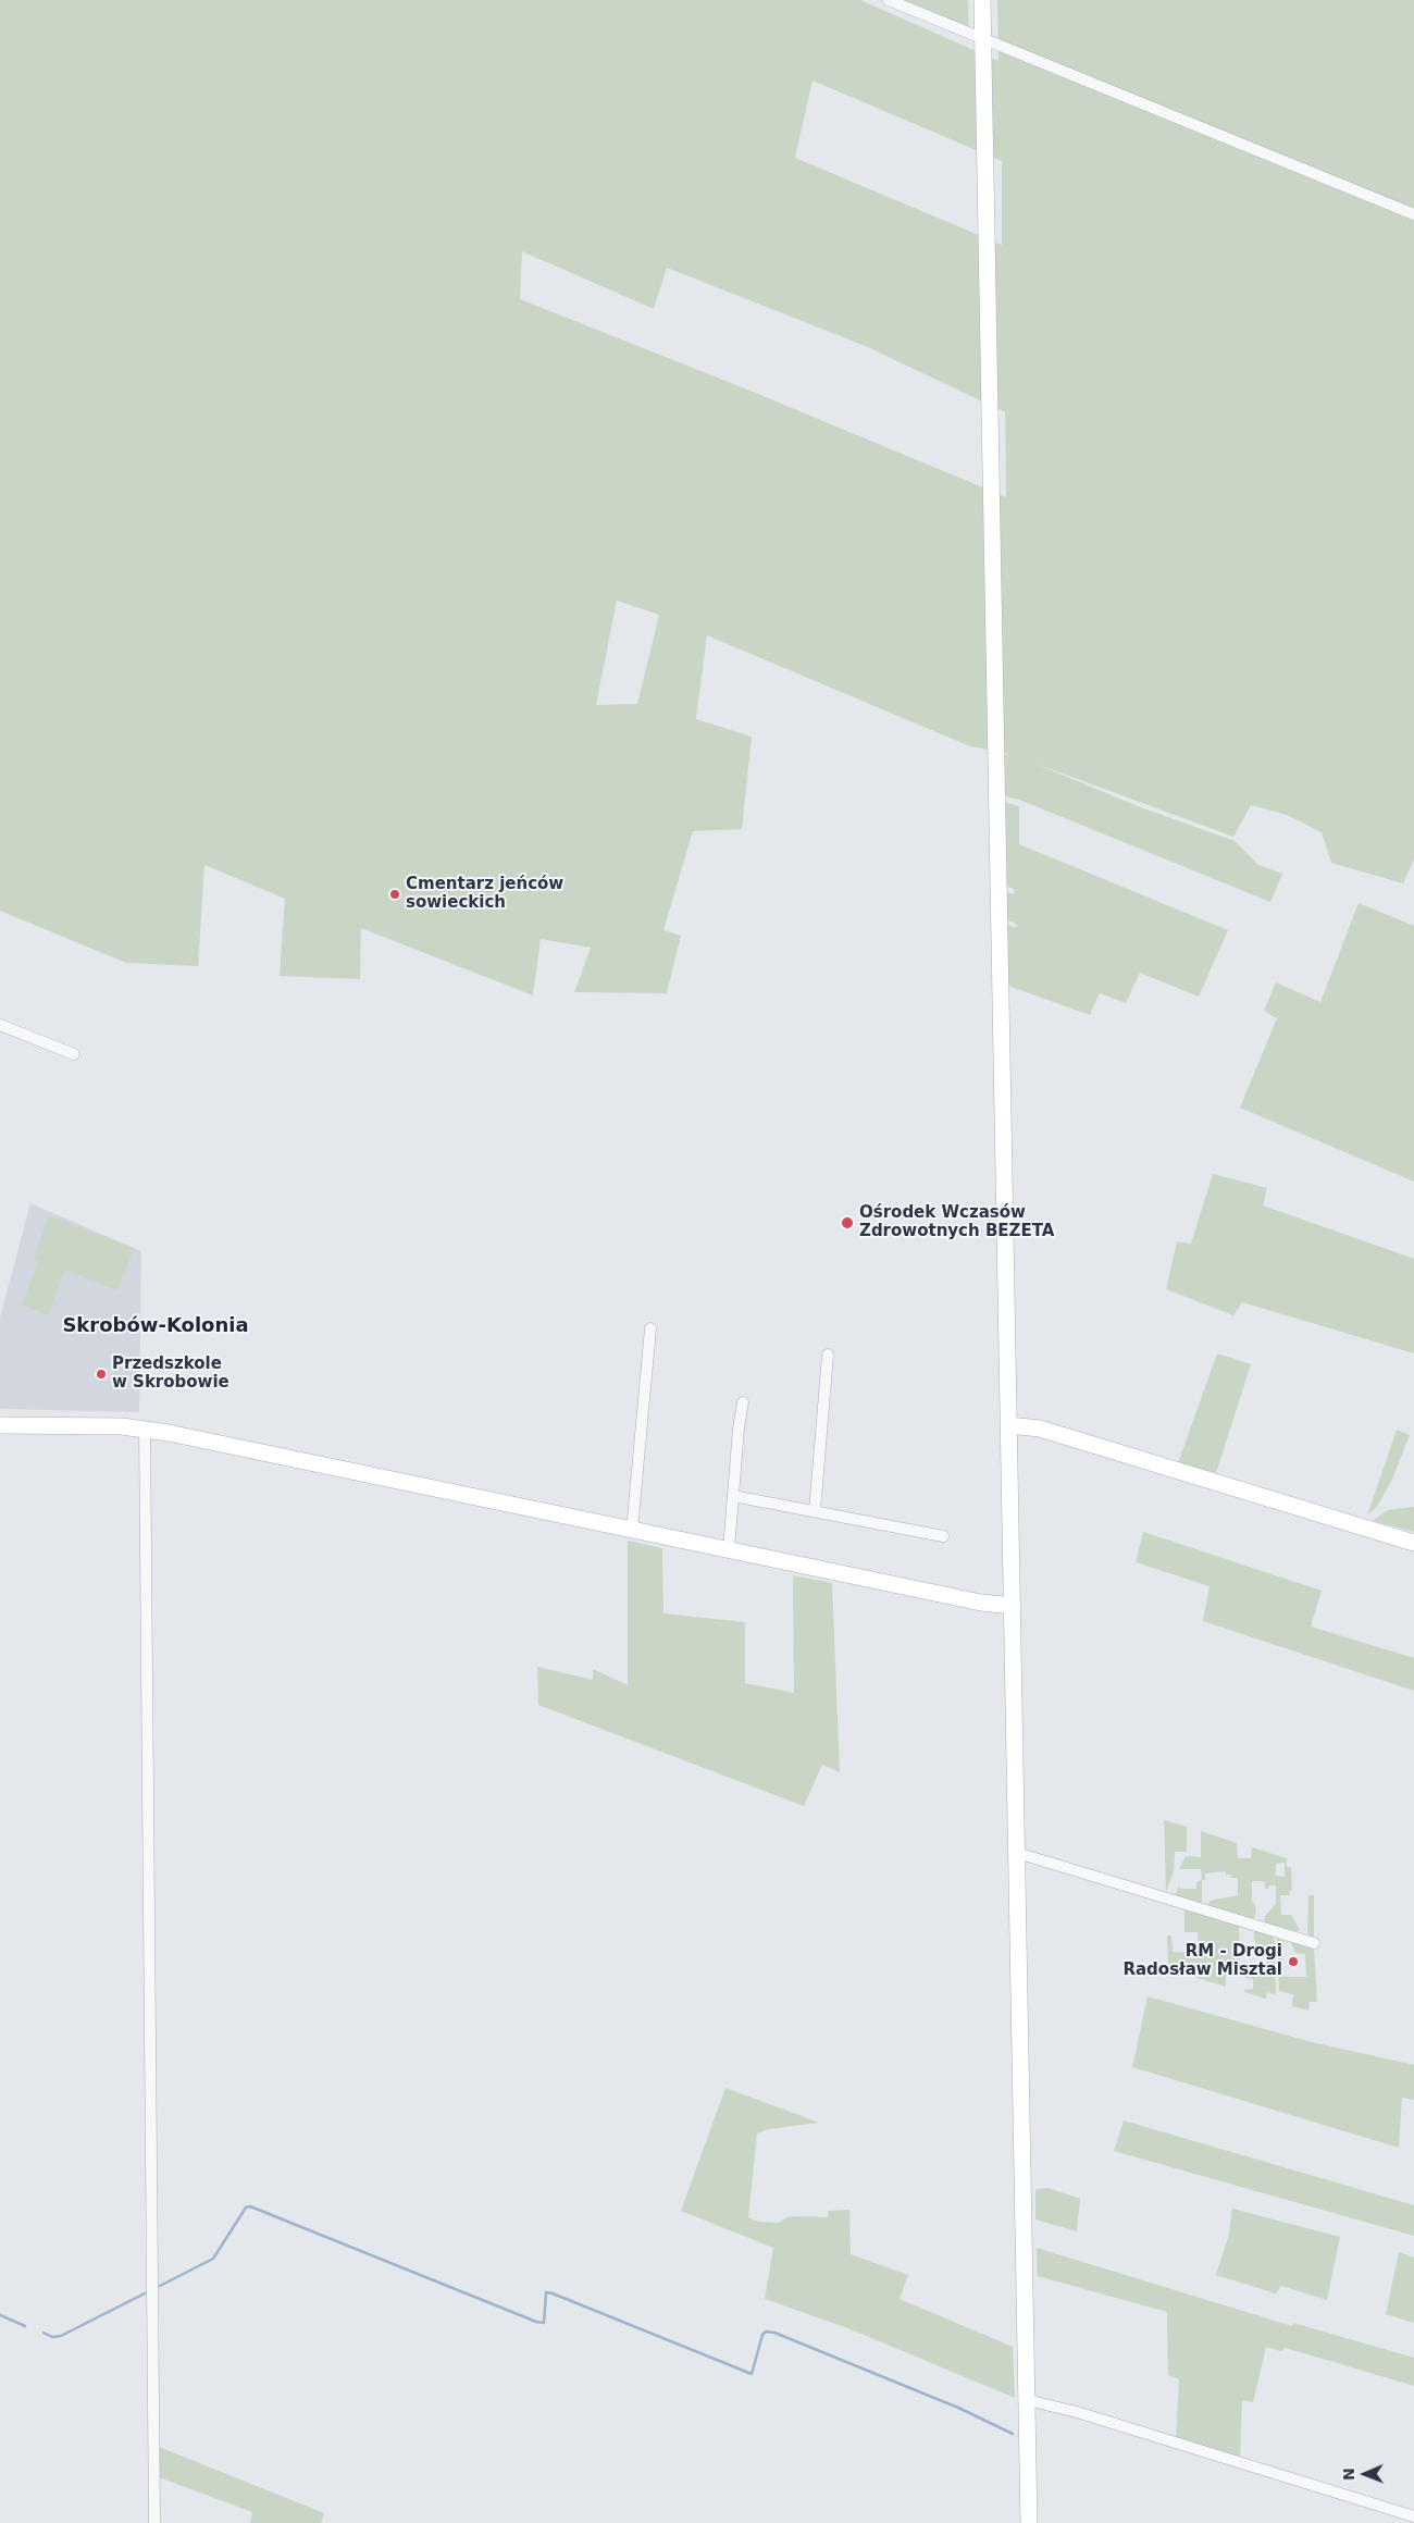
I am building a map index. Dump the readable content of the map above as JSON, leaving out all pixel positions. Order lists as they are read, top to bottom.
{
  "districts": ["Skrobów-Kolonia"],
  "places": [
    "Cmentarz jeńców sowieckich",
    "Ośrodek Wczasów Zdrowotnych BEZETA",
    "Przedszkole w Skrobowie",
    "RM - Drogi Radosław Misztal"
  ],
  "north": "left"
}
